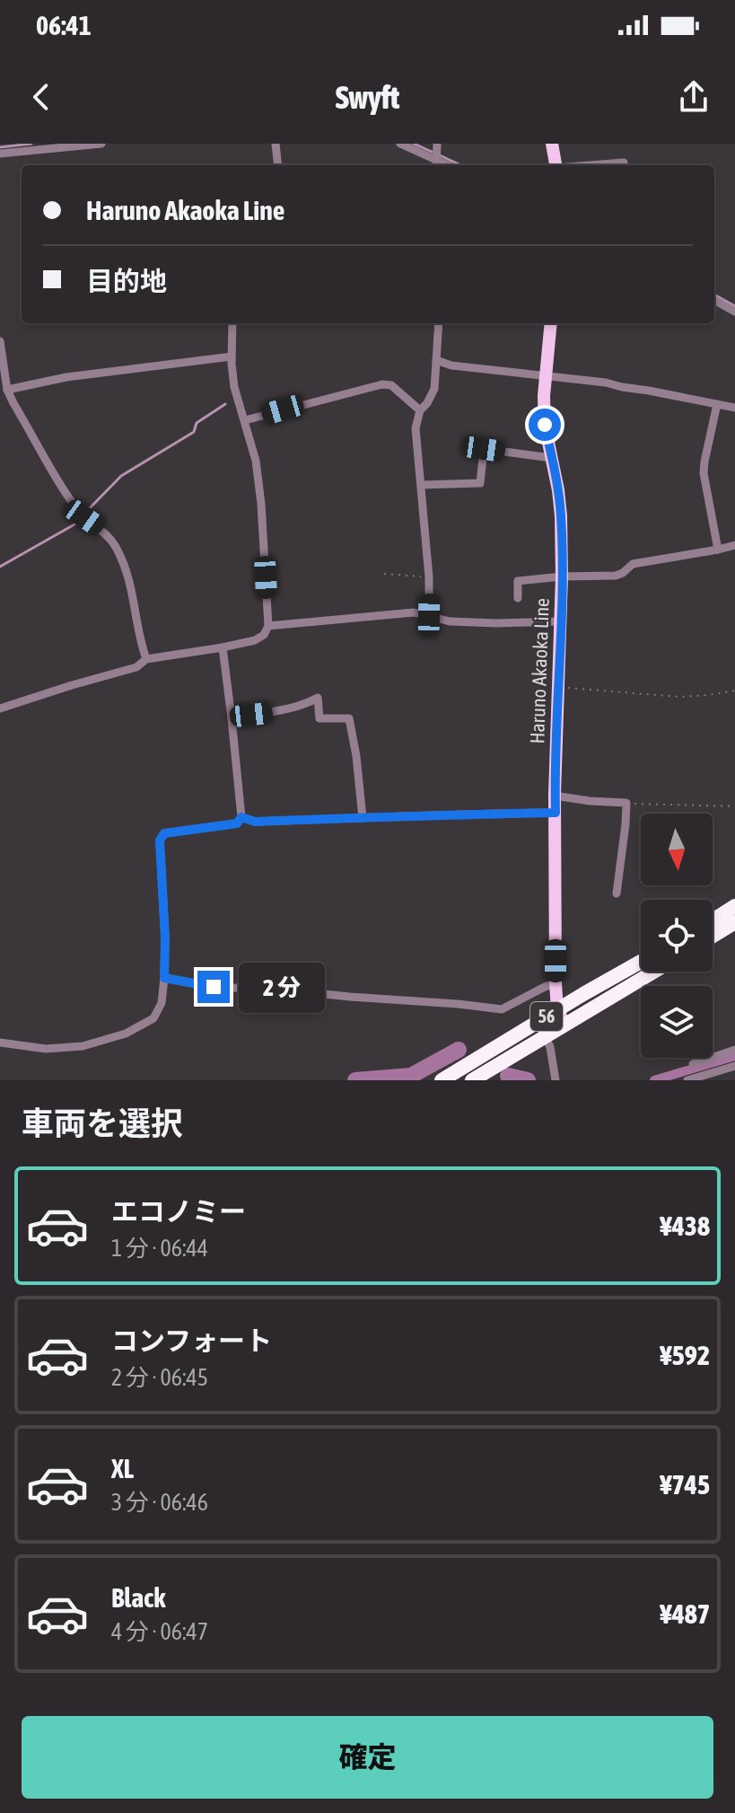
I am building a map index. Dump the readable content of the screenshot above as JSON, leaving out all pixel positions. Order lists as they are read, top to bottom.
{
  "streets": {
    "highway": ["56"],
    "main road": ["Haruno Akaoka Line"]
  },
  "crossings": [
    ["Haruno Akaoka Line", "56"]
  ],
  "north": "bottom",
  "page": {
    "status": "06:41",
    "header": "Swyft",
    "banner": ["Haruno Akaoka Line", "目的地"],
    "bubble": "2 分",
    "heading": "車両を選択",
    "list": [
      {
        "name": "エコノミー",
        "note": "1 分 · 06:44",
        "value": "¥438"
      },
      {
        "name": "コンフォート",
        "note": "2 分 · 06:45",
        "value": "¥592"
      },
      {
        "name": "XL",
        "note": "3 分 · 06:46",
        "value": "¥745"
      },
      {
        "name": "Black",
        "note": "4 分 · 06:47",
        "value": "¥487"
      }
    ],
    "buttons": "確定"
  }
}
